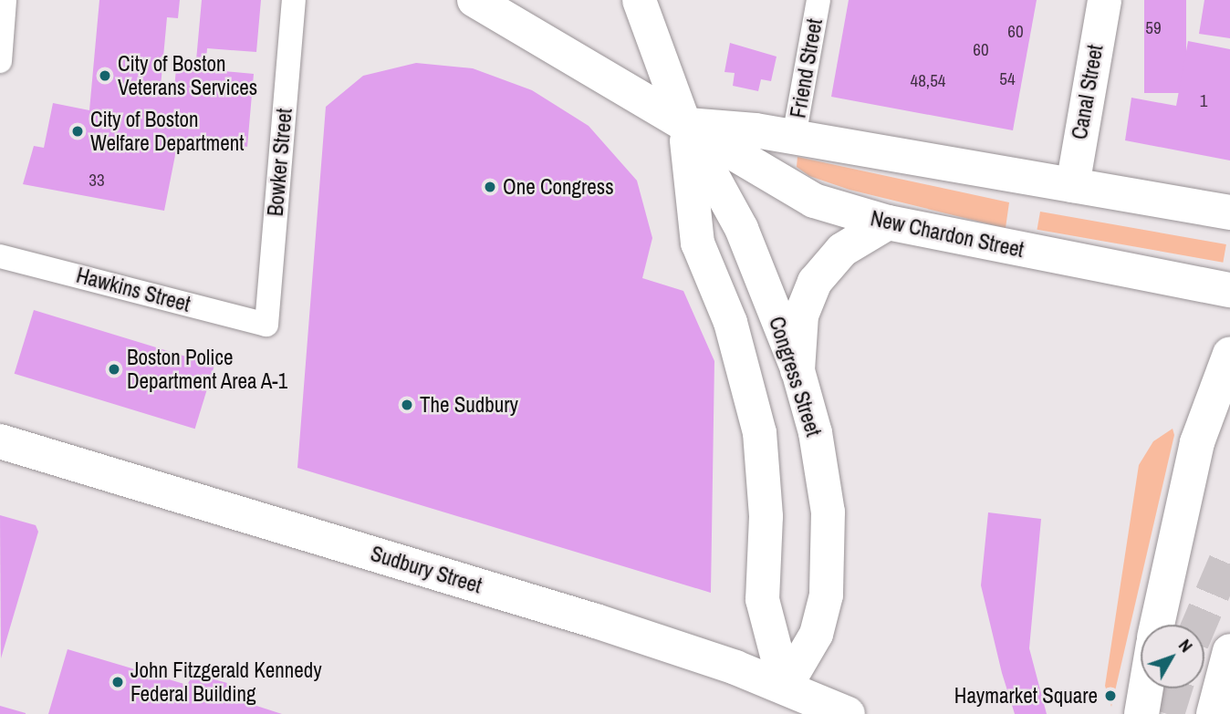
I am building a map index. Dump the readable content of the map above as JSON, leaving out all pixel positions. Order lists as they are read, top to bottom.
{
  "streets": {
    "main road": [
      "Canal Street",
      "New Chardon Street",
      "Congress Street",
      "Sudbury Street"
    ],
    "street": ["Friend Street", "Bowker Street", "Hawkins Street"]
  },
  "crossings": [
    ["Friend Street", "New Chardon Street"],
    ["Canal Street", "New Chardon Street"],
    ["Bowker Street", "Hawkins Street"],
    ["New Chardon Street", "Congress Street"],
    ["Congress Street", "Sudbury Street"]
  ],
  "places": [
    "City of Boston Veterans Services",
    "City of Boston Welfare Department",
    "One Congress",
    "Boston Police Department Area A-1",
    "The Sudbury",
    "John Fitzgerald Kennedy Federal Building",
    "Haymarket Square"
  ],
  "house_numbers": [
    "59",
    "60",
    "60",
    "54",
    "48,54",
    "1",
    "33"
  ],
  "north": "top right"
}
